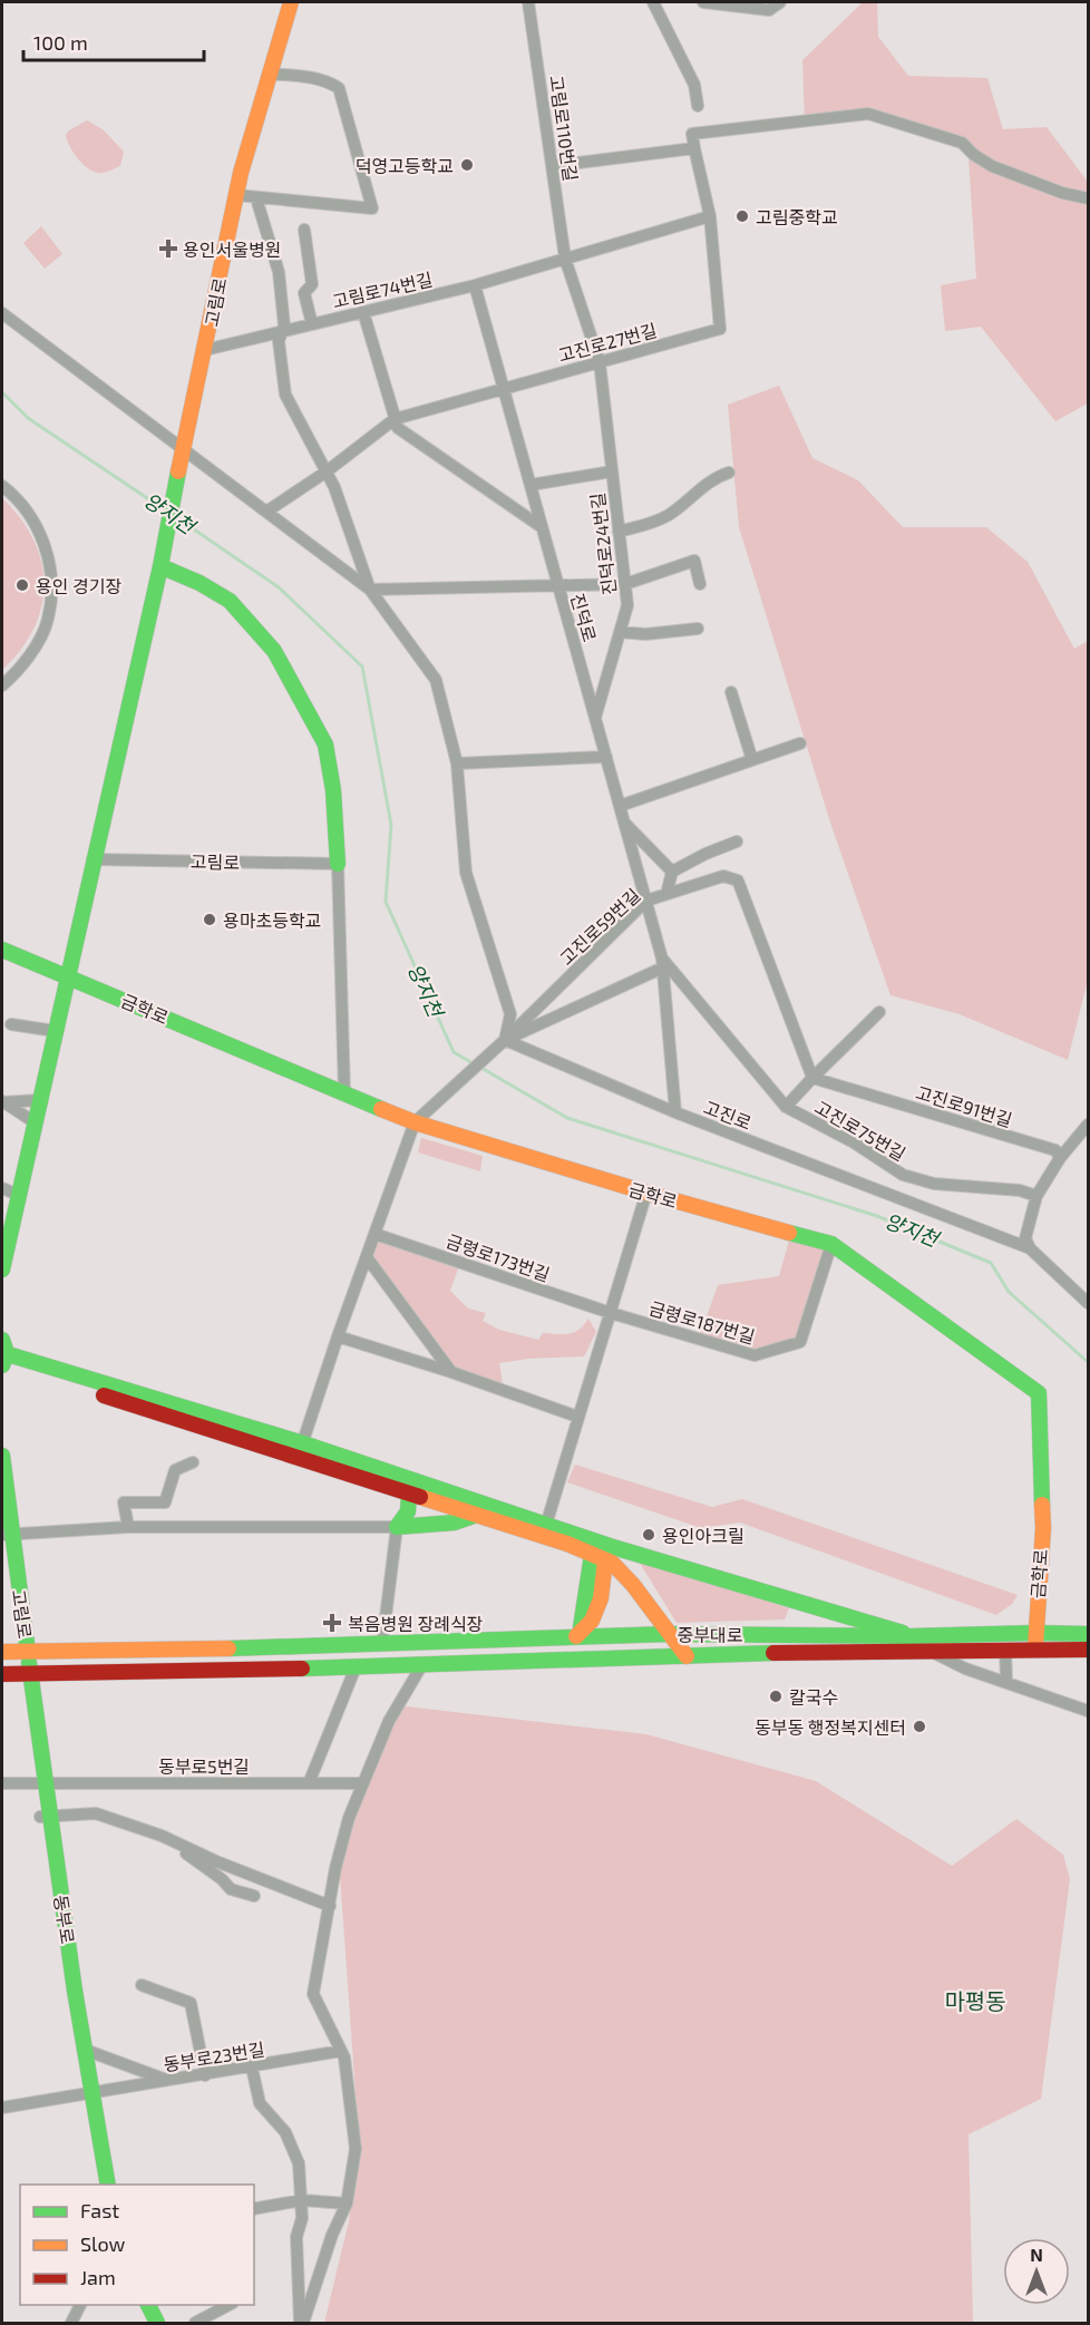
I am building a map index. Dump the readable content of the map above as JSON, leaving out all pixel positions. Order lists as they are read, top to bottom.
{
  "streets": {
    "main road": [
      "고림로",
      "금학로",
      "중부대로",
      "동부로"
    ],
    "street": [
      "고림로110번길",
      "고림로74번길",
      "고진로27번길",
      "진덕로24번길",
      "진덕로",
      "고진로59번길",
      "고진로91번길",
      "고진로",
      "고진로75번길",
      "금령로173번길",
      "금령로187번길",
      "동부로5번길",
      "동부로23번길"
    ]
  },
  "crossings": [
    ["고림로110번길", "고림로74번길"],
    ["고림로74번길", "고림로"],
    ["고림로74번길", "고진로27번길"],
    ["고림로74번길", "진덕로"],
    ["고림로", "금학로"],
    ["고림로", "중부대로"],
    ["고림로", "동부로"],
    ["고진로27번길", "진덕로24번길"],
    ["고진로27번길", "진덕로"],
    ["진덕로24번길", "진덕로"],
    ["진덕로", "고진로59번길"],
    ["진덕로", "고진로"],
    ["진덕로", "고진로75번길"],
    ["고진로59번길", "금학로"],
    ["고진로59번길", "고진로91번길"],
    ["고진로59번길", "고진로"],
    ["고진로59번길", "고진로75번길"],
    ["금학로", "금령로187번길"],
    ["금학로", "중부대로"],
    ["고진로91번길", "고진로75번길"],
    ["금령로173번길", "금령로187번길"],
    ["중부대로", "동부로"],
    ["동부로5번길", "동부로"],
    ["동부로", "동부로23번길"]
  ],
  "districts": ["마평동"],
  "water": ["양지천"],
  "places": {
    "other": [
      "덕영고등학교",
      "고림중학교",
      "용인 경기장",
      "용마초등학교",
      "용인아크릴",
      "칼국수",
      "동부동 행정복지센터"
    ],
    "health": ["용인서울병원", "복음병원 장례식장"]
  },
  "legend": ["Fast", "Slow", "Jam"],
  "scale_bar": "100 m",
  "north": "top"
}
